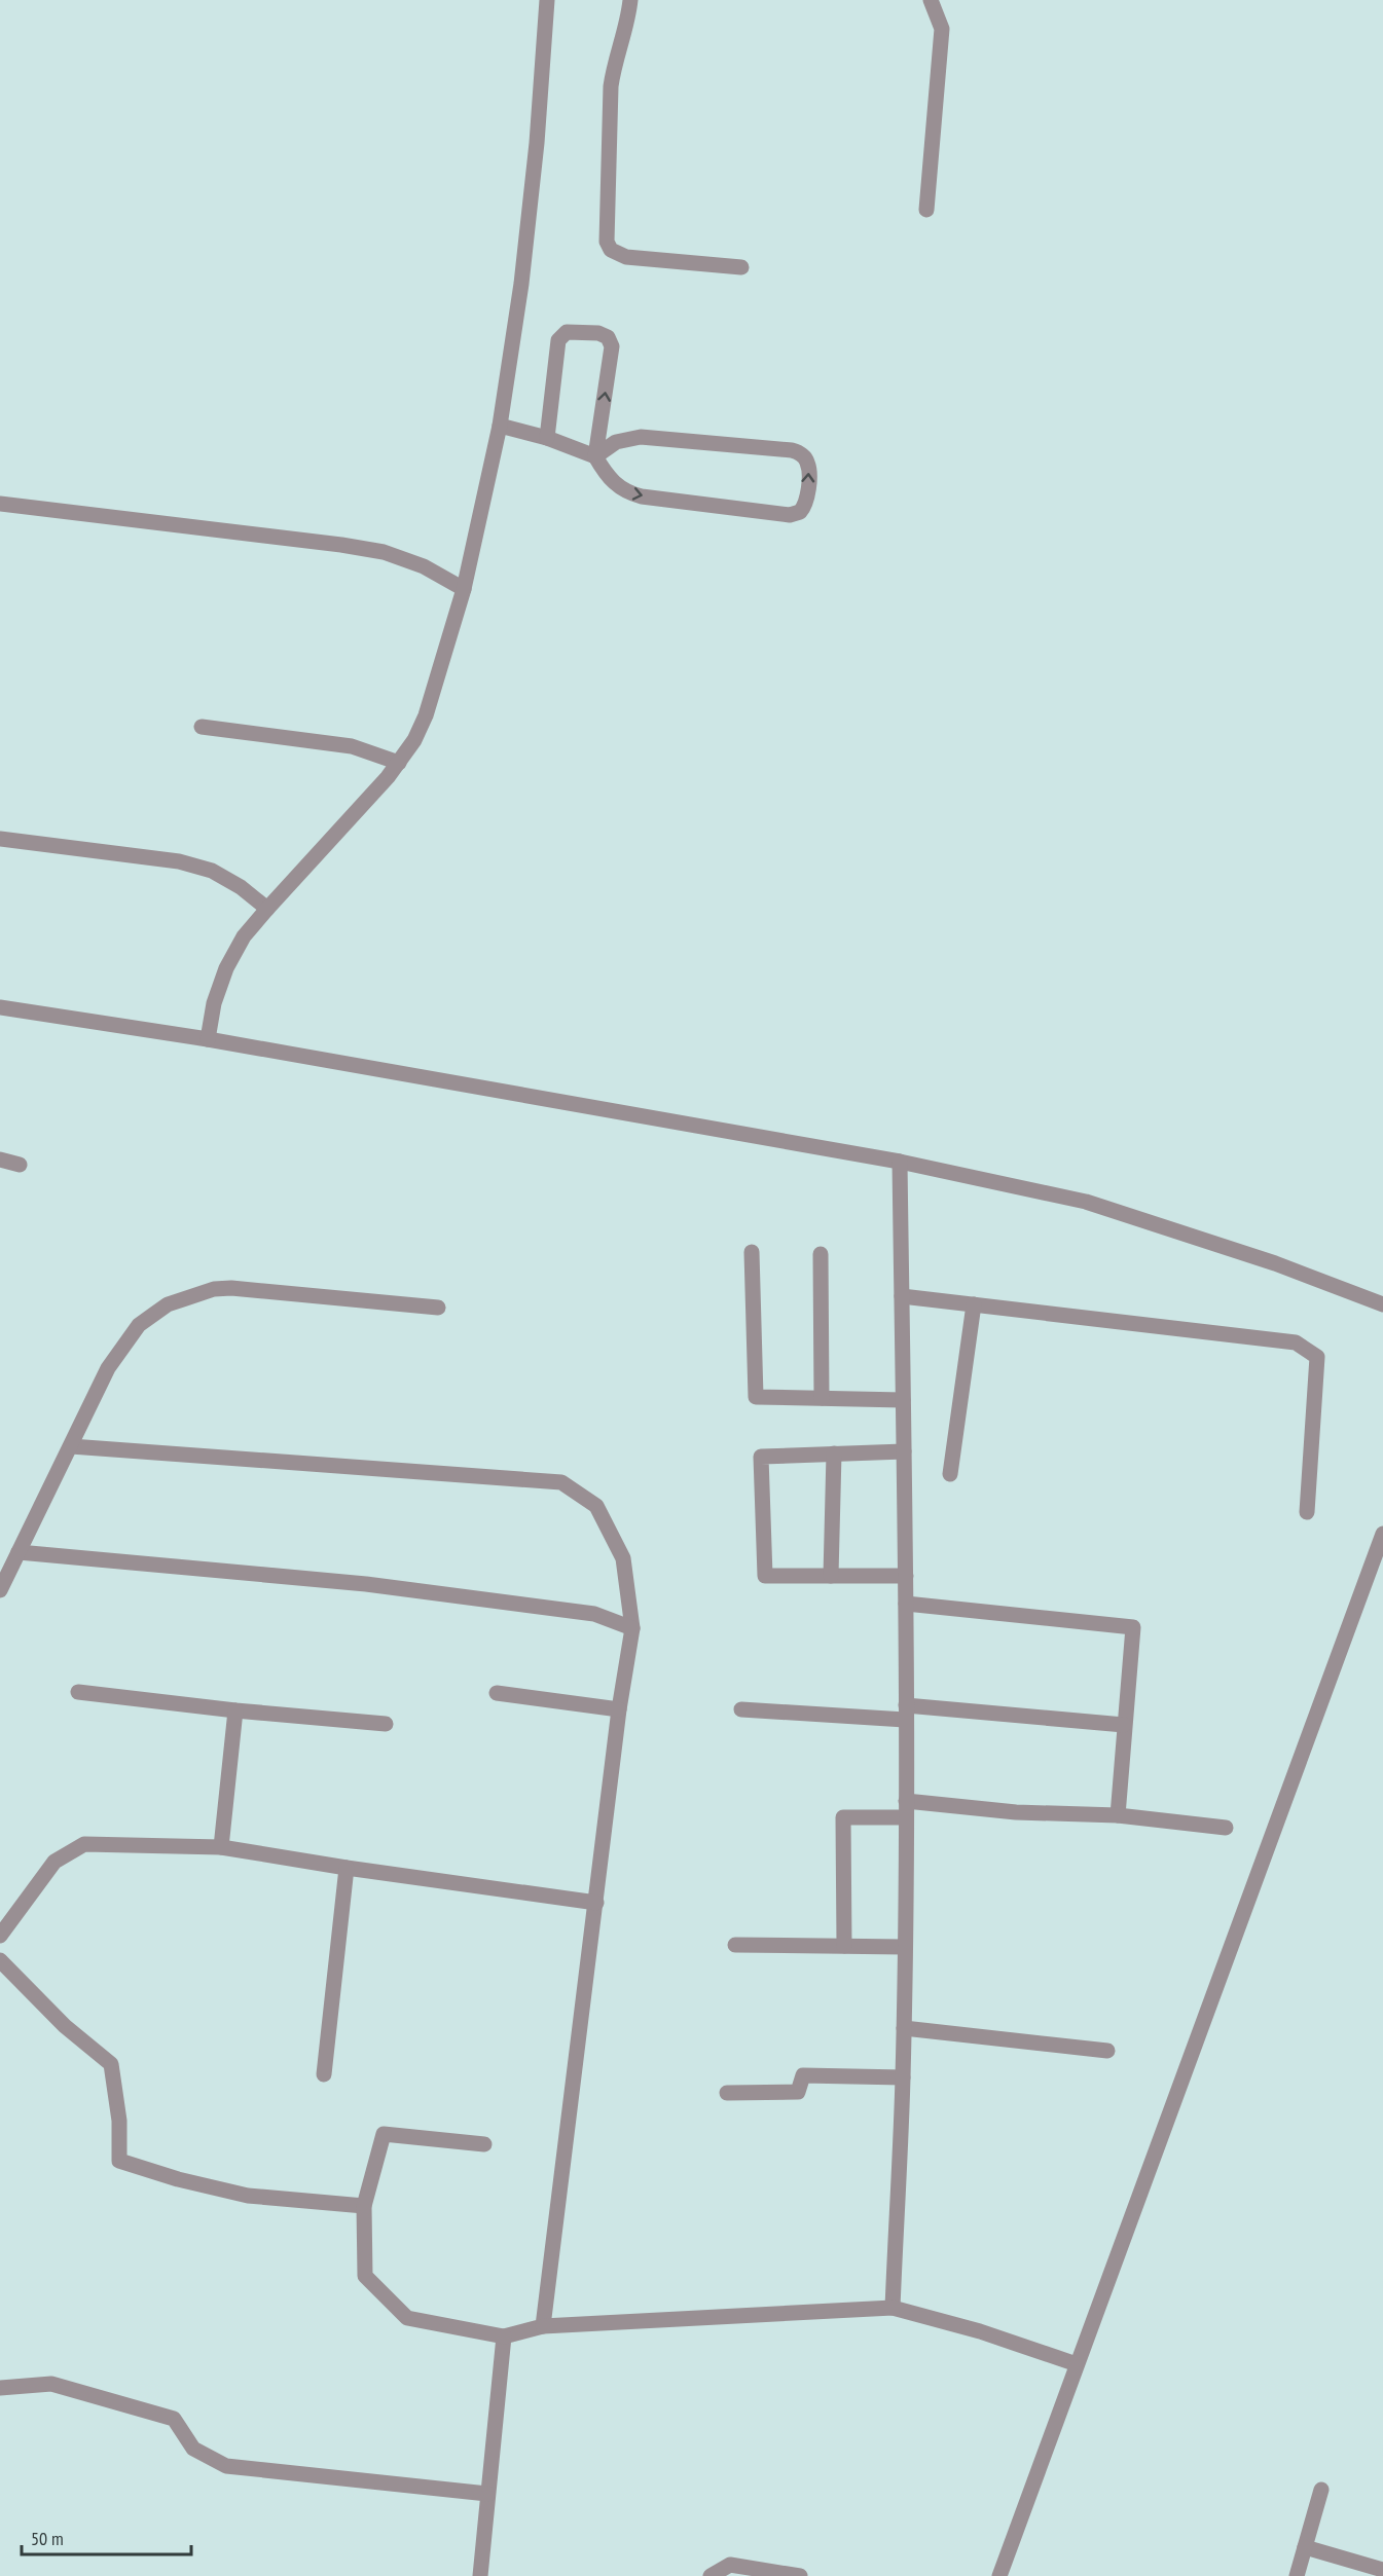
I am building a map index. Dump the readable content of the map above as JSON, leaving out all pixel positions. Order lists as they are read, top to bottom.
{
  "scale_bar": "50 m"
}
